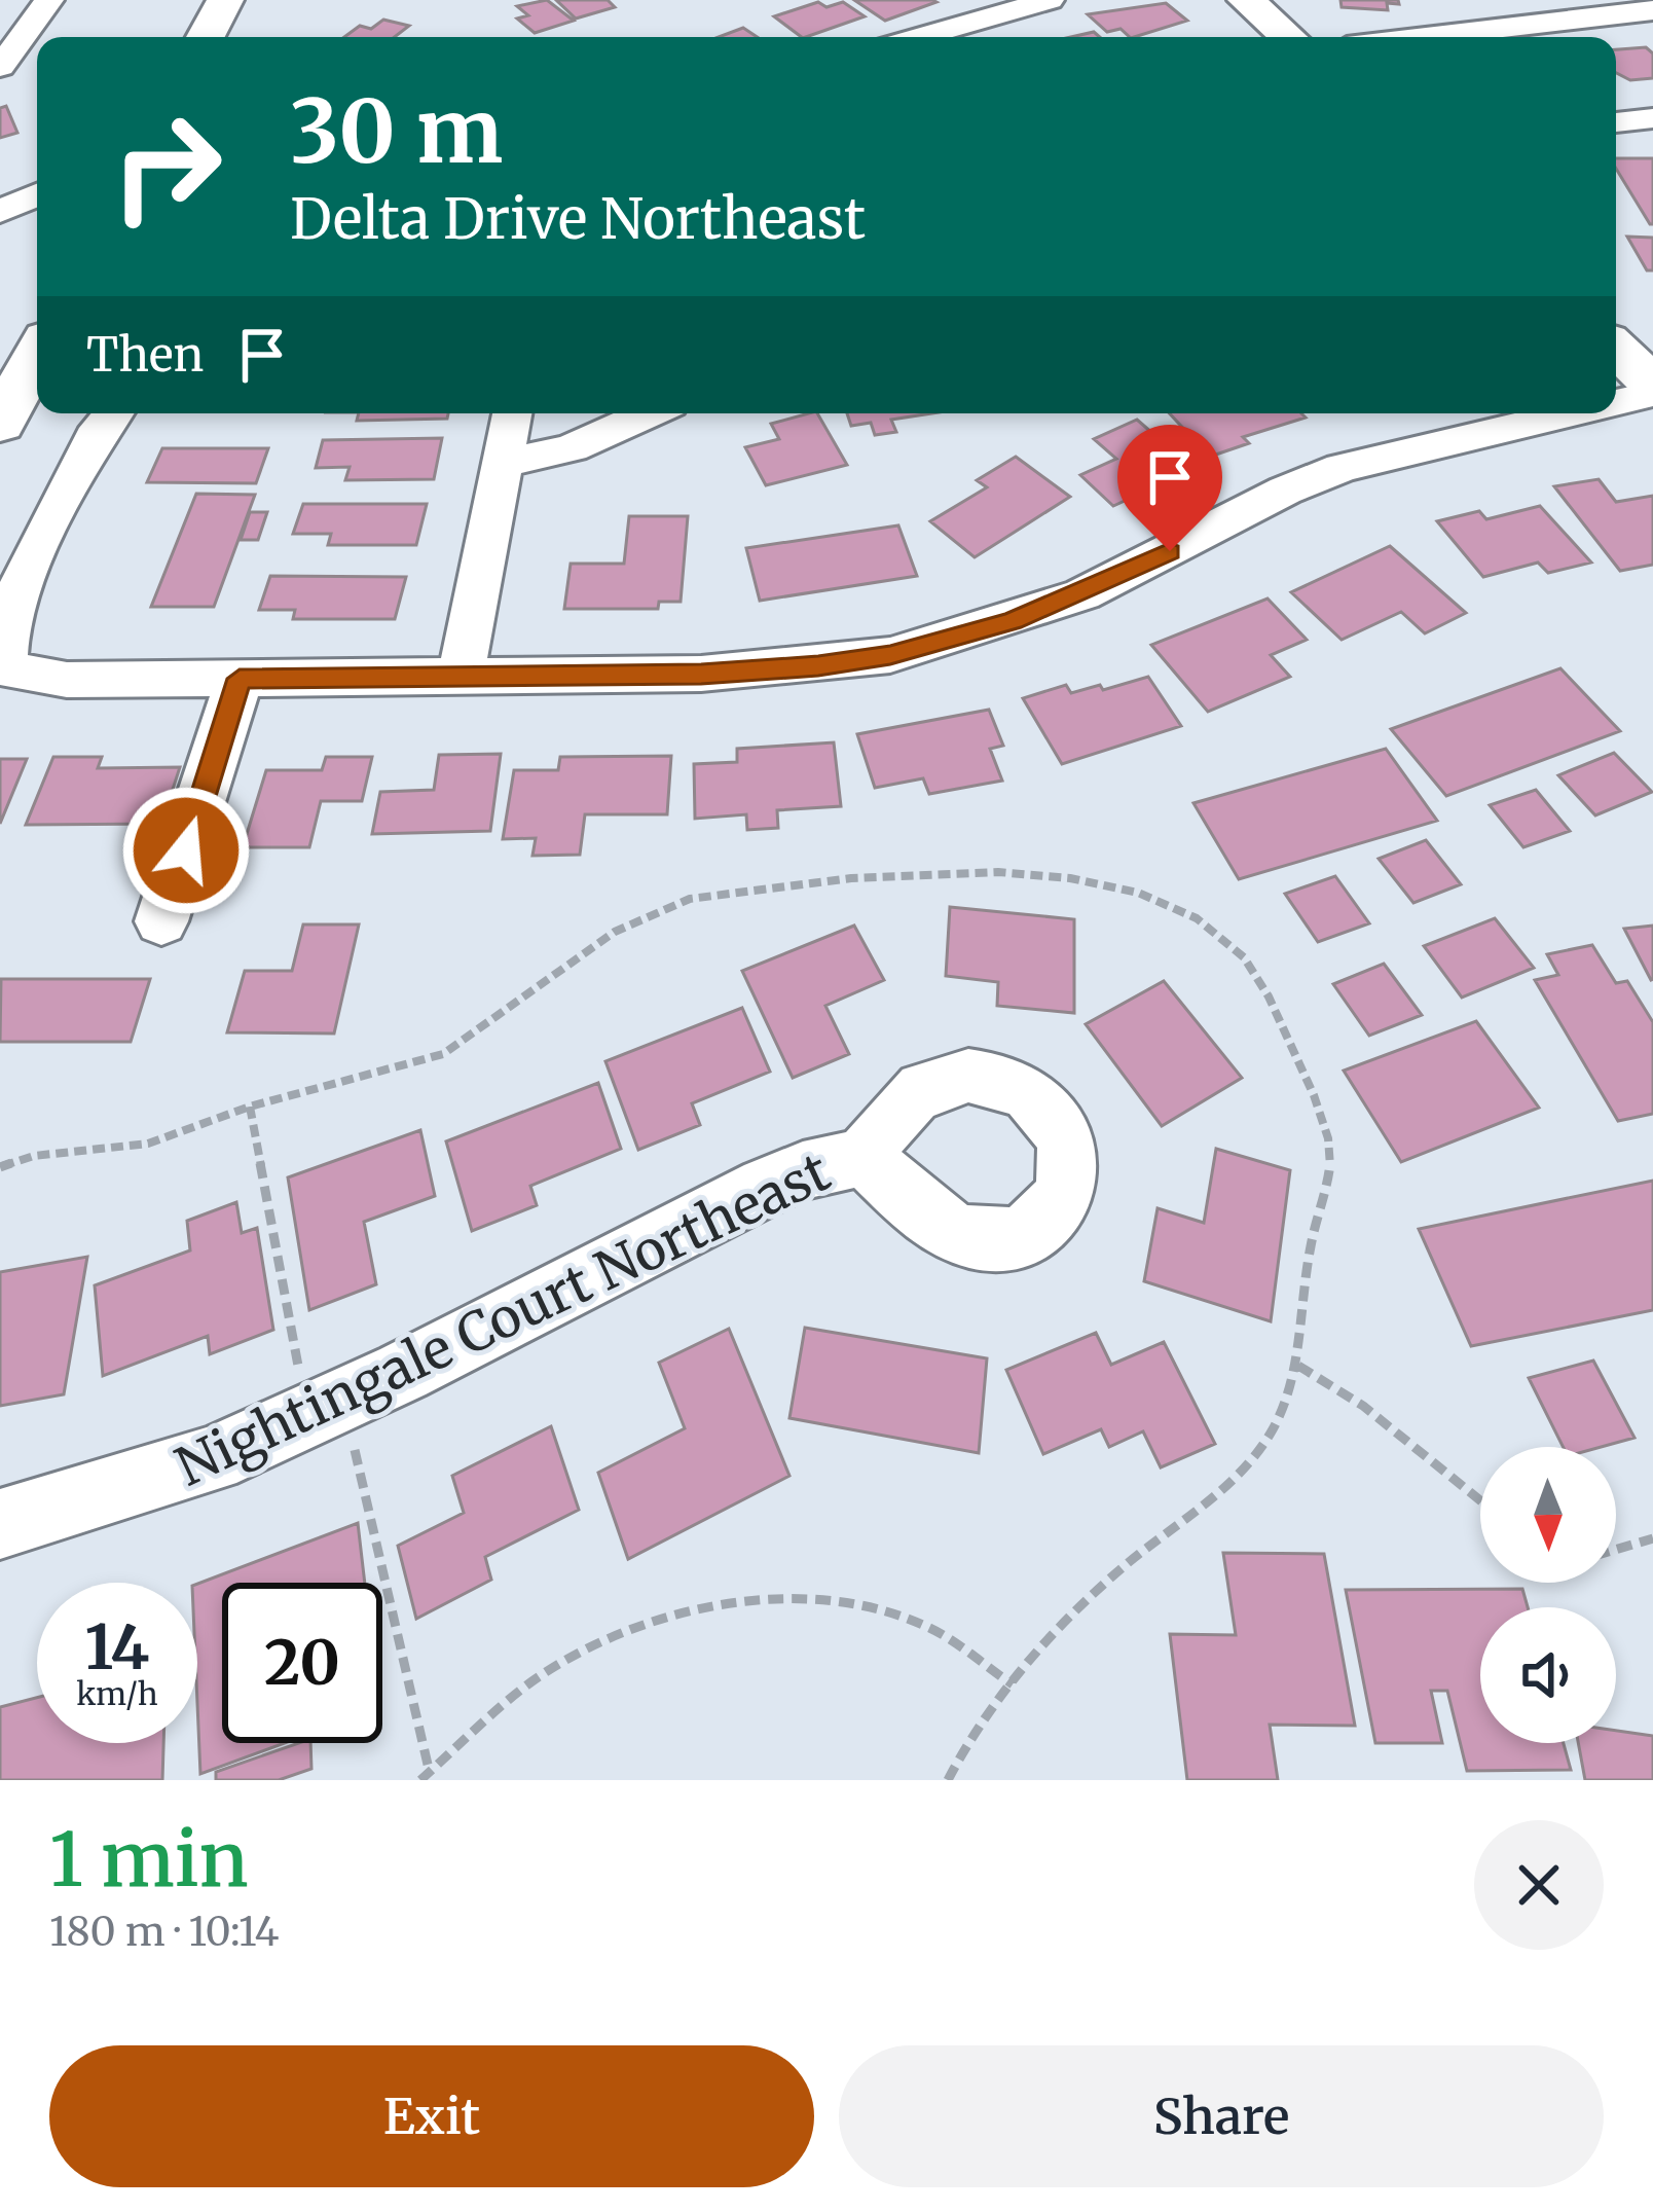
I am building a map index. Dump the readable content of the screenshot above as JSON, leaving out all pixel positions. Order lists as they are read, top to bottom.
{
  "streets": {
    "street": ["Nightingale Court Northeast"]
  },
  "north": "bottom",
  "page": {
    "turn": ["30 m", "Delta Drive Northeast"],
    "then": "Then",
    "speed": "14 km/h",
    "limit": "20",
    "heading": ["1 min", "180 m · 10:14"],
    "buttons": ["Exit", "Share"]
  }
}
